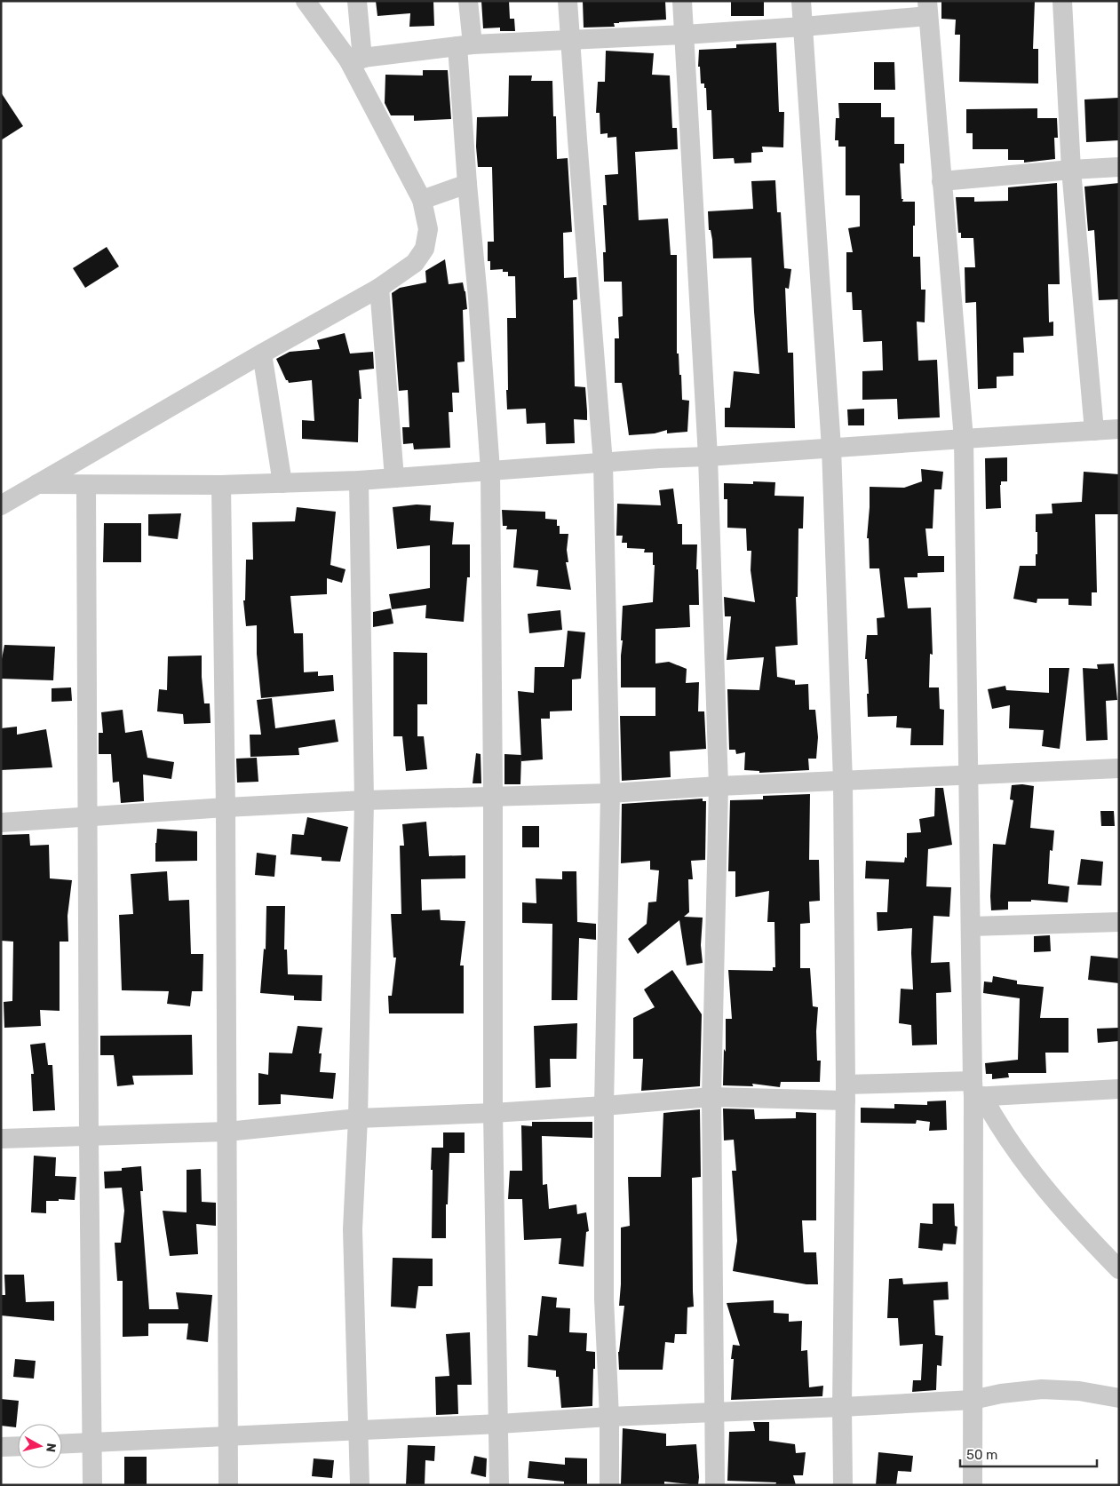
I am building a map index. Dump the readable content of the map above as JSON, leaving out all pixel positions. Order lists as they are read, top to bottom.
{
  "scale_bar": "50 m",
  "north": "right"
}
